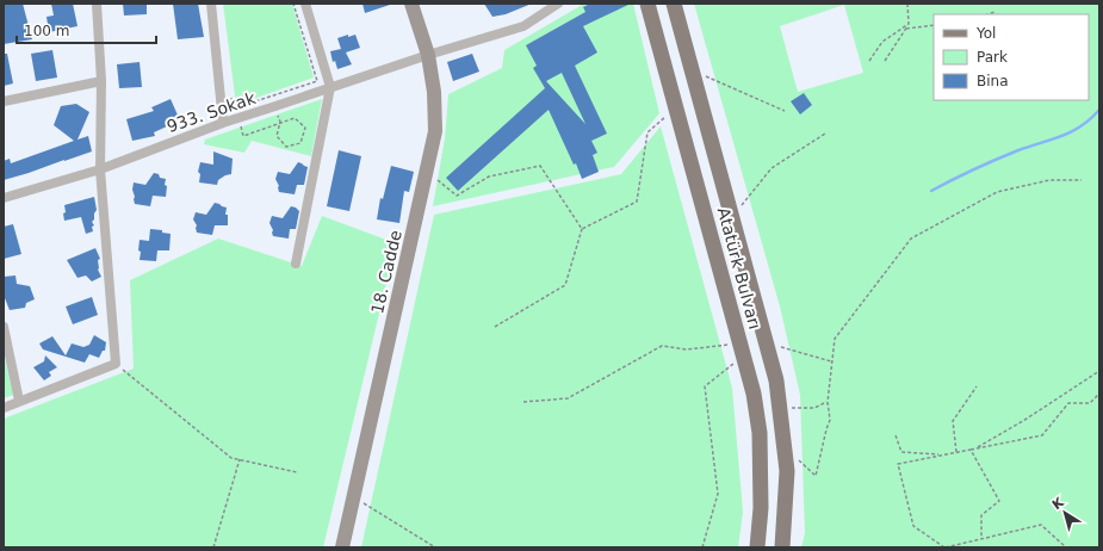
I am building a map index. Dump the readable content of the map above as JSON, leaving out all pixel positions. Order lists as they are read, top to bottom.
{
  "streets": {
    "main road": ["Atatürk Bulvarı"],
    "street": ["933. Sokak", "18. Cadde"]
  },
  "crossings": [
    ["933. Sokak", "18. Cadde"]
  ],
  "legend": ["Yol", "Park", "Bina"],
  "scale_bar": "100 m",
  "north": "top left"
}
